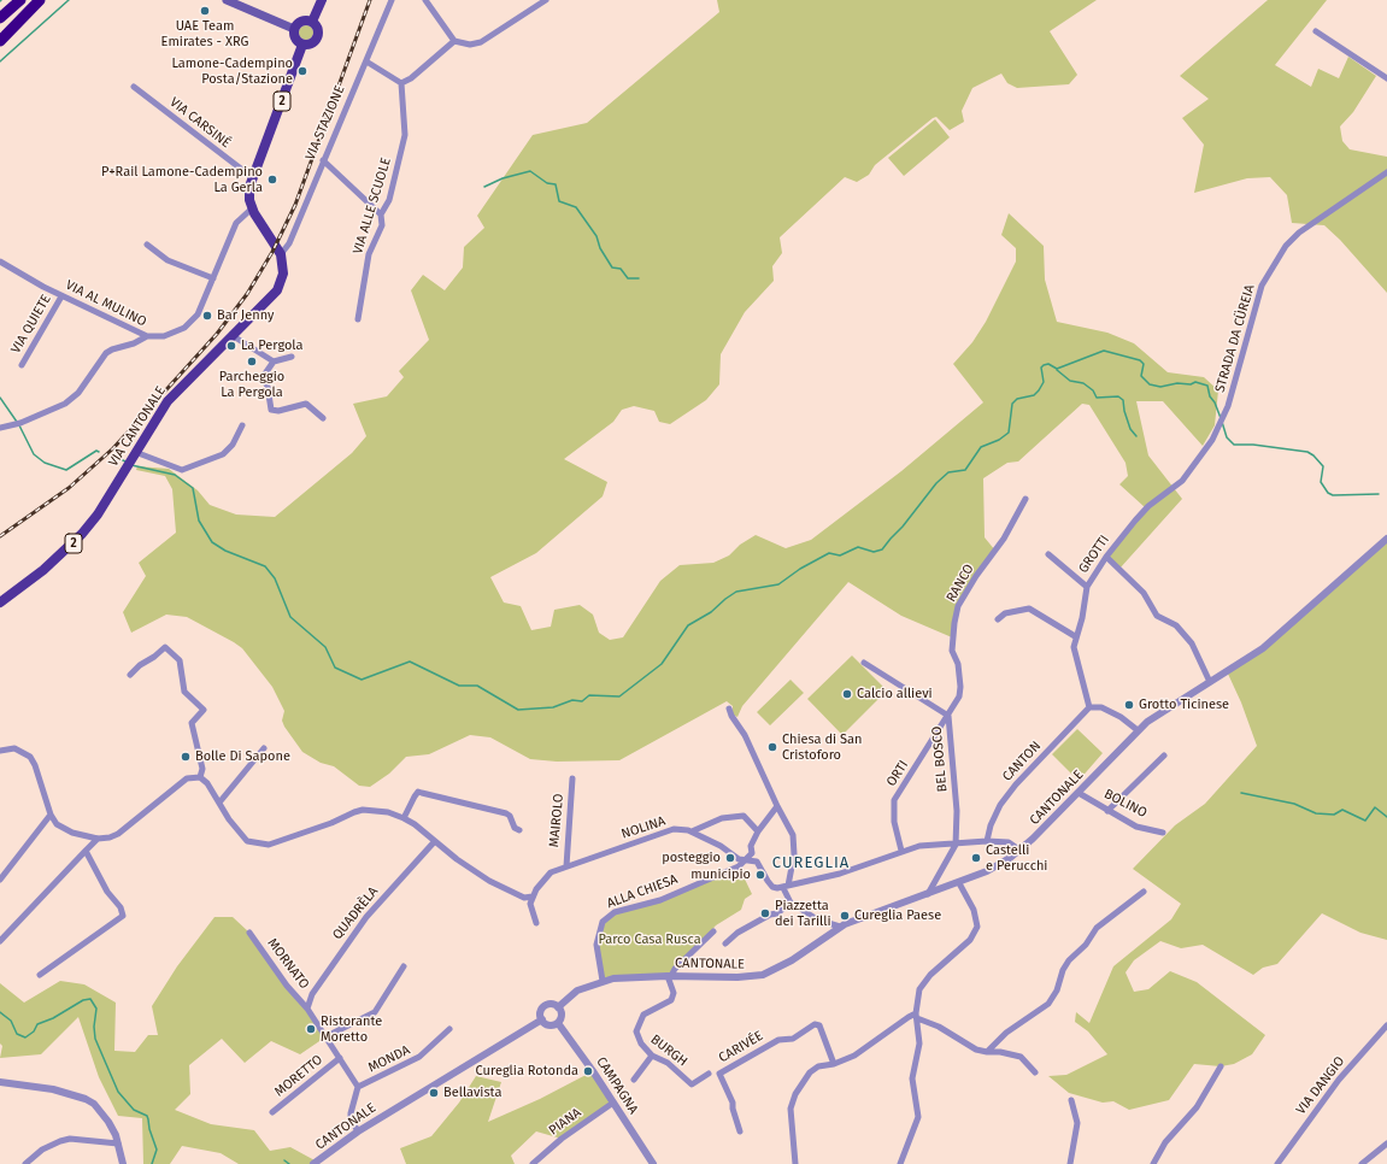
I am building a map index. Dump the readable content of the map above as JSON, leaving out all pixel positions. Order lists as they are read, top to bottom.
{
  "streets": {
    "main road": ["2", "VIA CANTONALE"],
    "street": [
      "VIA CARSINÉ",
      "VIA STAZIONE",
      "VIA ALLE SCUOLE",
      "VIA AL MULINO",
      "VIA QUIETE",
      "STRADA DA CÜREIA",
      "GROTTI",
      "RANCO",
      "BEL BOSCO",
      "CANTON",
      "ORTI",
      "CANTONALE",
      "BOLINO",
      "MAIROLO",
      "NOLINA",
      "ALLA CHIESA",
      "QUADRÈLA",
      "MORNATO",
      "CARIVÉE",
      "BURGH",
      "MONDA",
      "MORETTO",
      "CAMPAGNA",
      "VIA DANGIO",
      "PIANA"
    ]
  },
  "crossings": [
    ["2", "VIA CARSINÉ"],
    ["2", "VIA STAZIONE"],
    ["2", "VIA AL MULINO"],
    ["2", "VIA CANTONALE"],
    ["VIA STAZIONE", "VIA CANTONALE"],
    ["VIA AL MULINO", "VIA QUIETE"],
    ["STRADA DA CÜREIA", "GROTTI"],
    ["GROTTI", "CANTON"],
    ["RANCO", "BEL BOSCO"],
    ["RANCO", "ORTI"],
    ["BEL BOSCO", "ORTI"],
    ["BEL BOSCO", "CANTONALE"],
    ["CANTONALE", "BOLINO"],
    ["CANTONALE", "ALLA CHIESA"],
    ["CANTONALE", "BURGH"],
    ["CANTONALE", "CAMPAGNA"],
    ["MAIROLO", "NOLINA"],
    ["NOLINA", "ALLA CHIESA"],
    ["QUADRÈLA", "MORNATO"],
    ["QUADRÈLA", "MORETTO"],
    ["MORNATO", "MORETTO"],
    ["MONDA", "MORETTO"],
    ["CAMPAGNA", "PIANA"]
  ],
  "districts": ["CUREGLIA"],
  "parks": ["Parco Casa Rusca"],
  "places": [
    "UAE Team Emirates - XRG",
    "Lamone-Cadempino Posta/Stazione",
    "P+Rail Lamone-Cadempino La Gerla",
    "Bar Jenny",
    "La Pergola",
    "Parcheggio La Pergola",
    "Calcio allievi",
    "Grotto Ticinese",
    "Chiesa di San Cristoforo",
    "Bolle Di Sapone",
    "posteggio",
    "Castelli e Perucchi",
    "municipio",
    "Piazzetta dei Tarilli",
    "Cureglia Paese",
    "Ristorante Moretto",
    "Cureglia Rotonda",
    "Bellavista"
  ]
}
